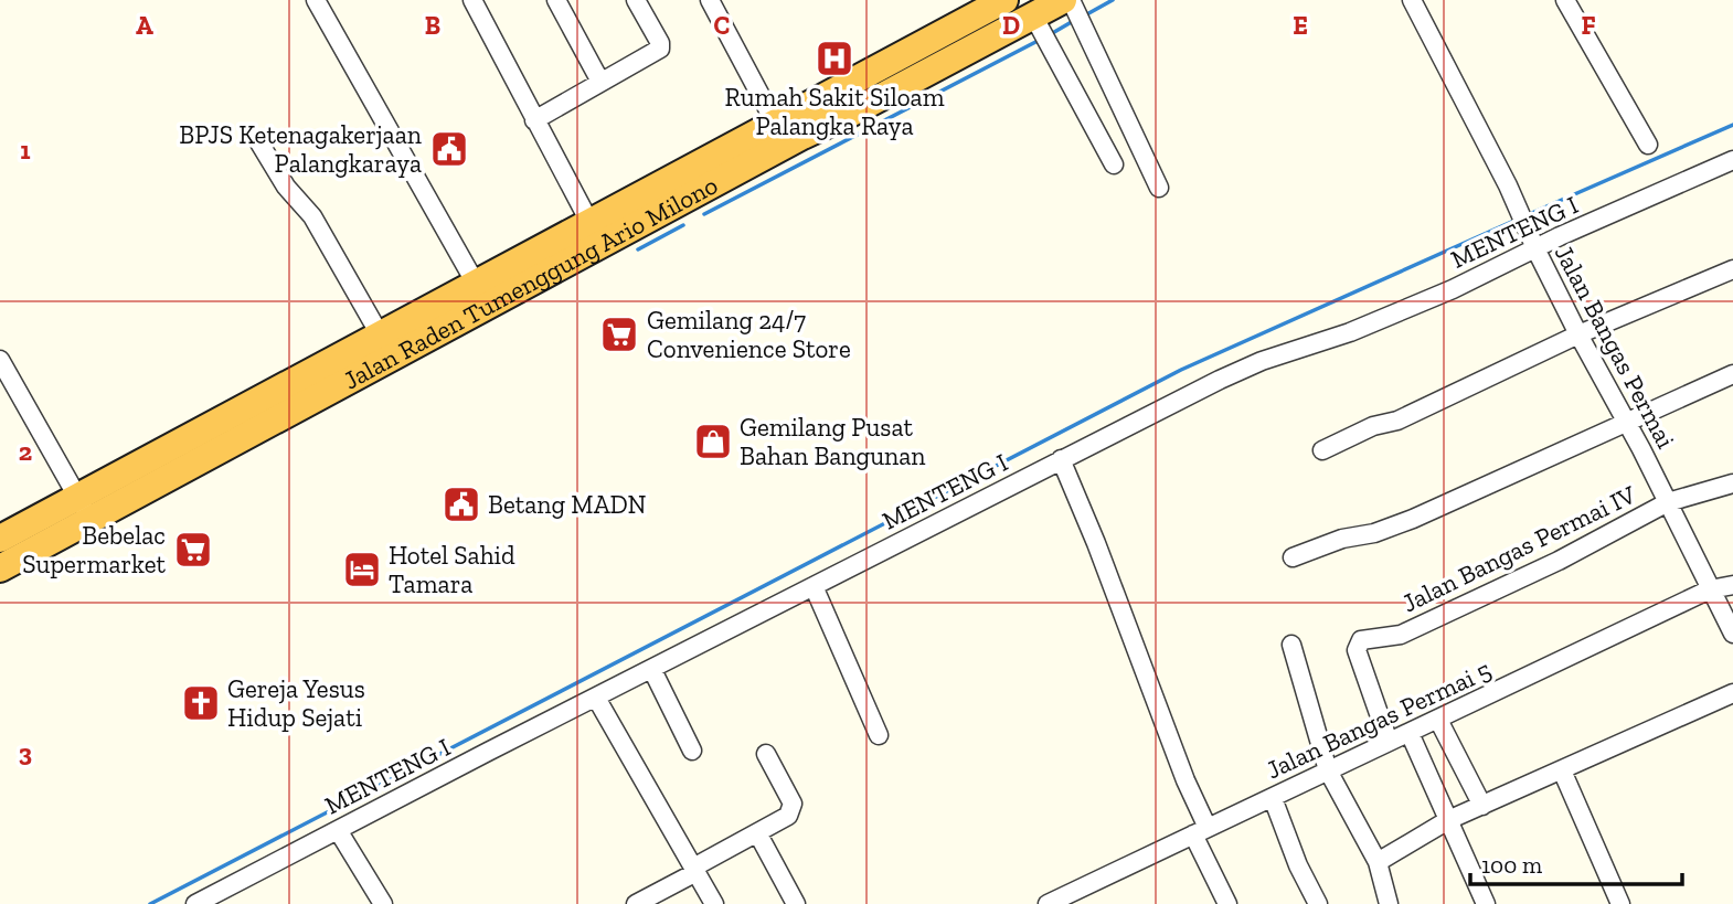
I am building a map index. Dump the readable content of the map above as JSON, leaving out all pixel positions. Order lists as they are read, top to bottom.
{
  "streets": {
    "highway": ["Jalan Raden Tumenggung Ario Milono"],
    "street": [
      "MENTENG I",
      "Jalan Bangas Permai",
      "Jalan Bangas Permai IV",
      "Jalan Bangas Permai 5"
    ]
  },
  "crossings": [
    ["MENTENG I", "Jalan Bangas Permai"],
    ["Jalan Bangas Permai", "Jalan Bangas Permai IV"],
    ["Jalan Bangas Permai", "Jalan Bangas Permai 5"],
    ["Jalan Bangas Permai IV", "Jalan Bangas Permai 5"]
  ],
  "places": {
    "hospital": ["Rumah Sakit Siloam Palangka Raya"],
    "public building": ["BPJS Ketenagakerjaan Palangkaraya", "Betang MADN"],
    "supermarket": ["Gemilang 24/7 Convenience Store", "Bebelac Supermarket"],
    "shop": ["Gemilang Pusat Bahan Bangunan"],
    "hotel": ["Hotel Sahid Tamara"],
    "church": ["Gereja Yesus Hidup Sejati"]
  },
  "scale_bar": "100 m",
  "grid": {
    "columns": [
      "A",
      "B",
      "C",
      "D",
      "E",
      "F"
    ],
    "rows": ["1", "2", "3"]
  }
}
